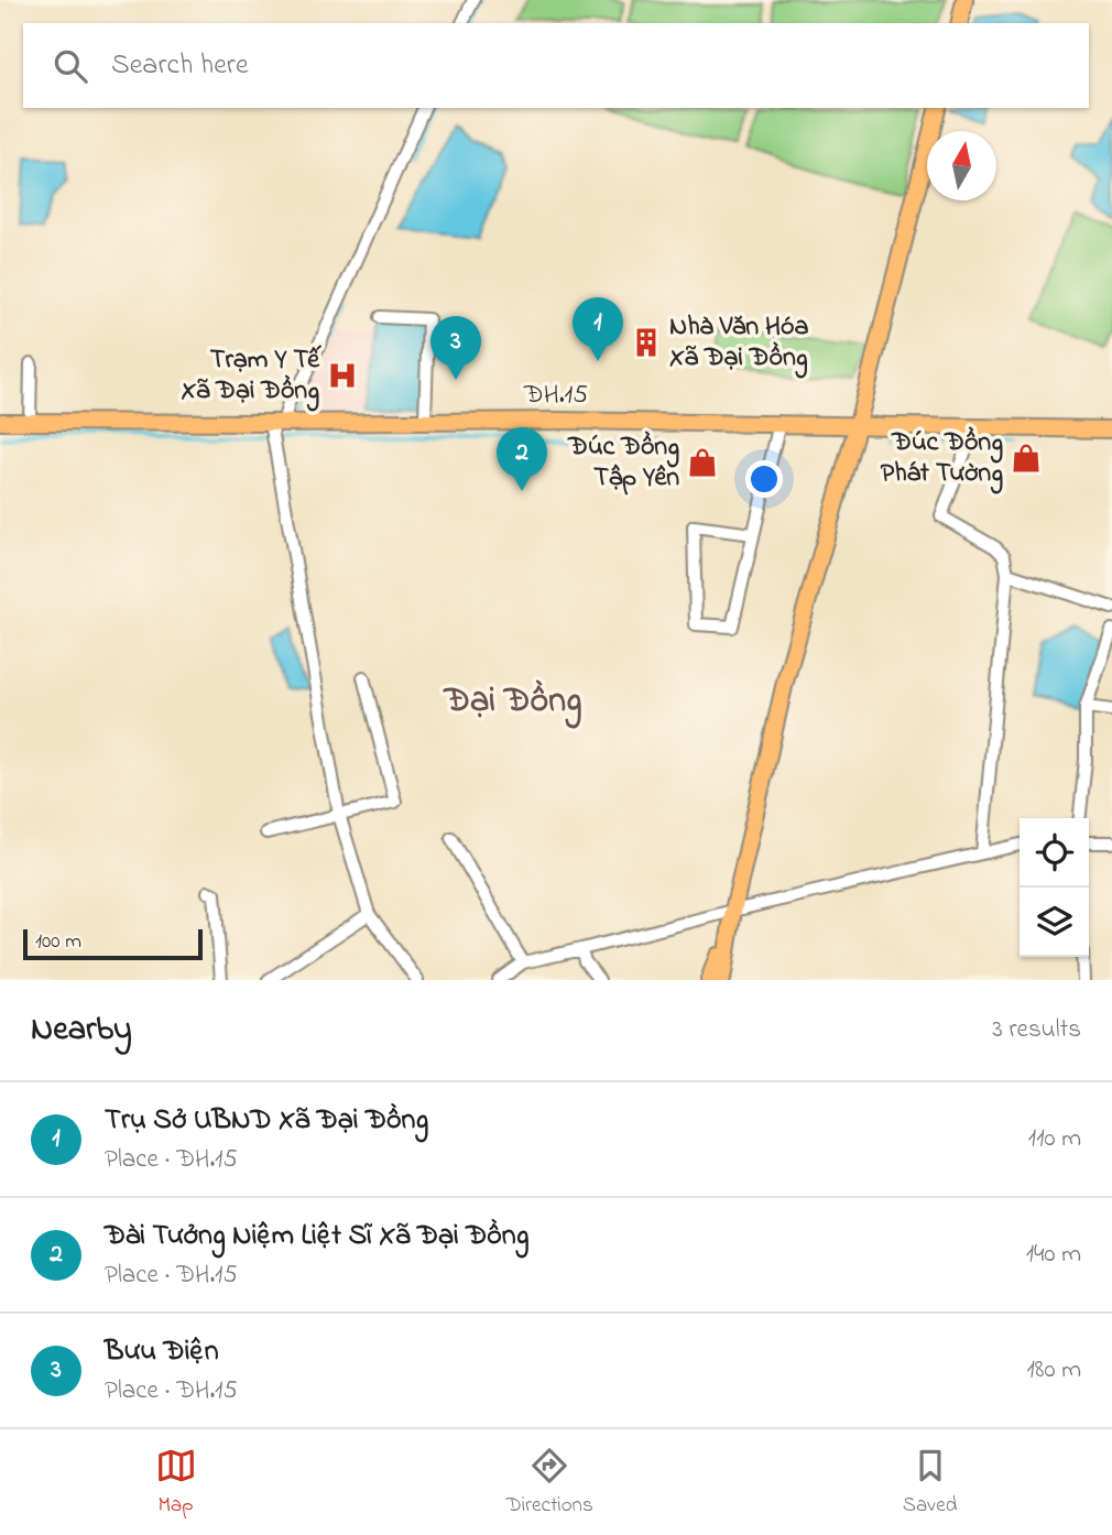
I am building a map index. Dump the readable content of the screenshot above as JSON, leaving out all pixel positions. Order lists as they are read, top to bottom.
{
  "streets": {
    "main road": ["ĐH.15"]
  },
  "districts": ["Đại Đồng"],
  "places": {
    "building": ["Nhà Văn Hóa Xã Đại Đồng"],
    "hospital": ["Trạm Y Tế Xã Đại Đồng"],
    "shop": ["Đúc Đồng Phát Tường", "Đúc Đồng Tập Yên"]
  },
  "scale_bar": "100 m",
  "north": "top",
  "page": {
    "search": "Search here",
    "pins": ["1", "3", "2"],
    "scale": "100 m",
    "heading": ["Nearby", "3 results"],
    "list": [
      {
        "mark": "1",
        "name": "Trụ Sở UBND Xã Đại Đồng",
        "note": "Place · ĐH.15",
        "value": "110 m"
      },
      {
        "mark": "2",
        "name": "Đài Tưởng Niệm Liệt Sĩ Xã Đại Đồng",
        "note": "Place · ĐH.15",
        "value": "140 m"
      },
      {
        "mark": "3",
        "name": "Bưu Điện",
        "note": "Place · ĐH.15",
        "value": "180 m"
      }
    ],
    "nav": ["Map", "Directions", "Saved"]
  }
}
